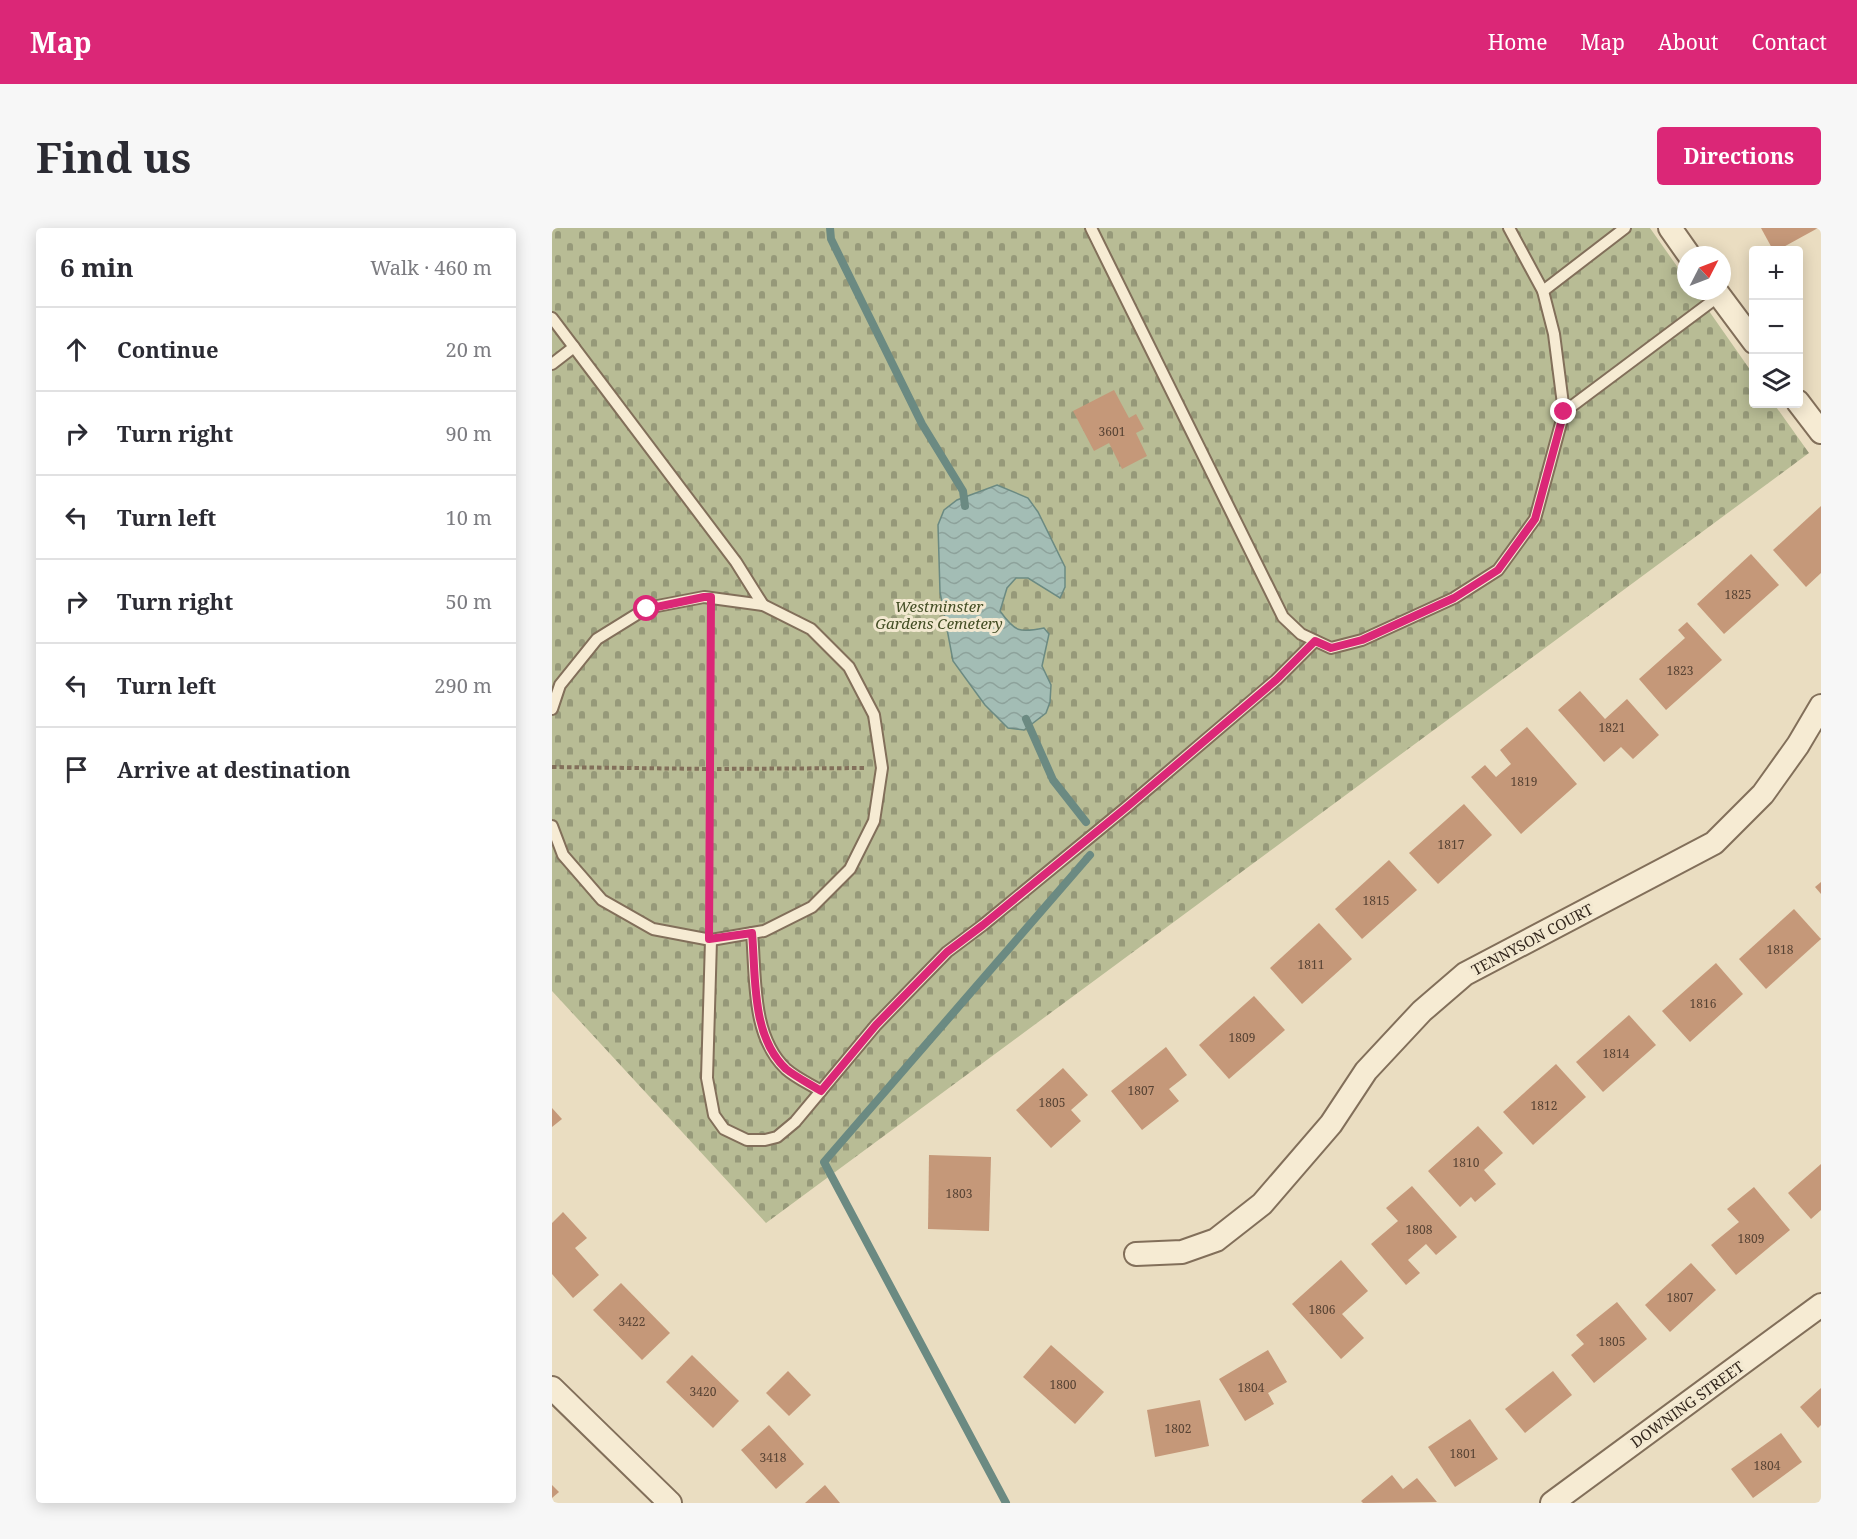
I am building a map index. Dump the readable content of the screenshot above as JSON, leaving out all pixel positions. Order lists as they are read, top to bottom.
{
  "streets": {
    "street": ["TENNYSON COURT", "DOWNING STREET"]
  },
  "parks": ["Westminster Gardens Cemetery"],
  "house_numbers": [
    "3601",
    "1825",
    "1823",
    "1821",
    "1819",
    "1817",
    "1815",
    "1818",
    "1811",
    "1816",
    "1809",
    "1814",
    "1807",
    "1805",
    "1812",
    "1810",
    "1803",
    "1808",
    "1809",
    "1807",
    "1806",
    "3422",
    "1805",
    "1800",
    "1804",
    "3420",
    "1802",
    "1801",
    "3418",
    "1804"
  ],
  "north": "top right",
  "page": {
    "header": "Map",
    "nav": [
      "Home",
      "Map",
      "About",
      "Contact"
    ],
    "buttons": "Directions",
    "title": "Find us",
    "heading": ["6 min", "Walk · 460 m"],
    "map_buttons": ["+", "−"],
    "list": [
      ["Continue", "20 m"],
      ["Turn right", "90 m"],
      ["Turn left", "10 m"],
      ["Turn right", "50 m"],
      ["Turn left", "290 m"],
      "Arrive at destination"
    ]
  }
}
